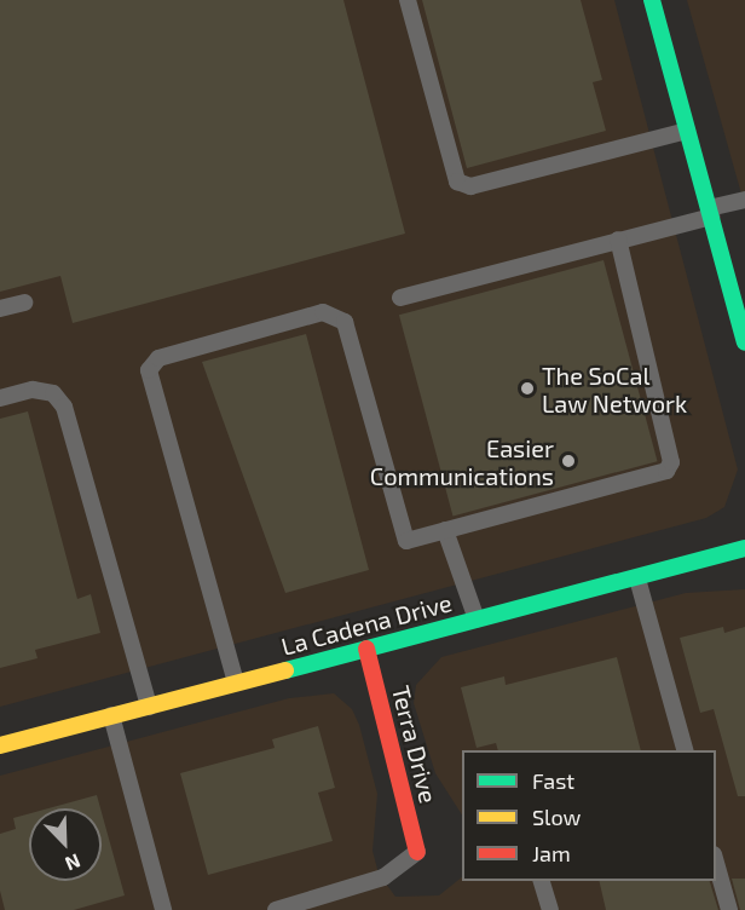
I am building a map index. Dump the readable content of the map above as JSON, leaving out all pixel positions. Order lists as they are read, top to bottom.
{
  "streets": {
    "street": ["La Cadena Drive", "Terra Drive"]
  },
  "crossings": [
    ["La Cadena Drive", "Terra Drive"]
  ],
  "places": ["The SoCal Law Network", "Easier Communications"],
  "legend": ["Fast", "Slow", "Jam"],
  "north": "bottom right"
}
